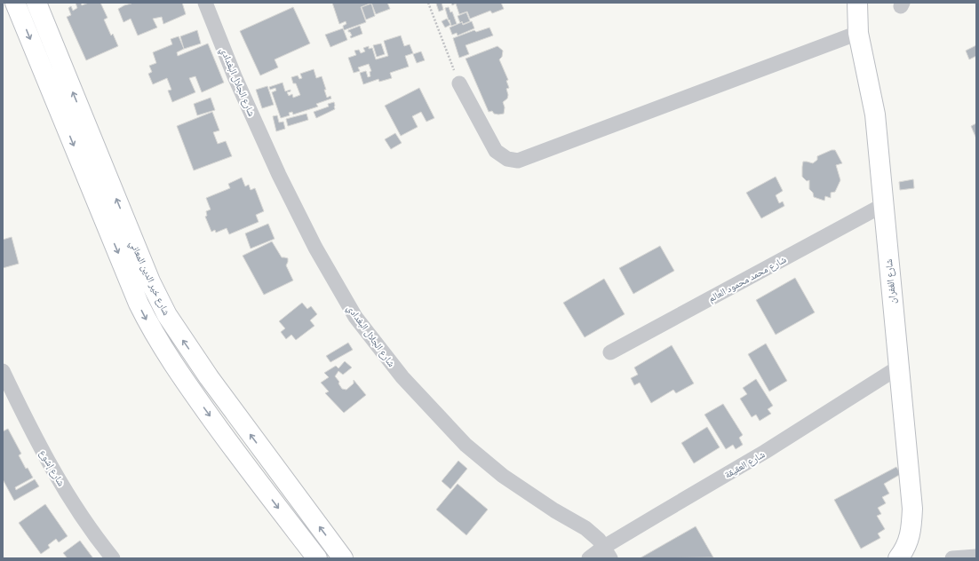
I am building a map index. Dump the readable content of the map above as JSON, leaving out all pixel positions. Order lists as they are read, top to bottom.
{
  "streets": {
    "street": [
      "شارع الجلال البغدادي",
      "شارع خير الدين المعاني",
      "شارع محمد محمود العالم",
      "شارع الغفران",
      "شارع العقيقة",
      "شارع إشوع"
    ]
  },
  "crossings": [
    ["شارع الجلال البغدادي", "شارع العقيقة"],
    ["شارع محمد محمود العالم", "شارع الغفران"],
    ["شارع الغفران", "شارع العقيقة"]
  ]
}
